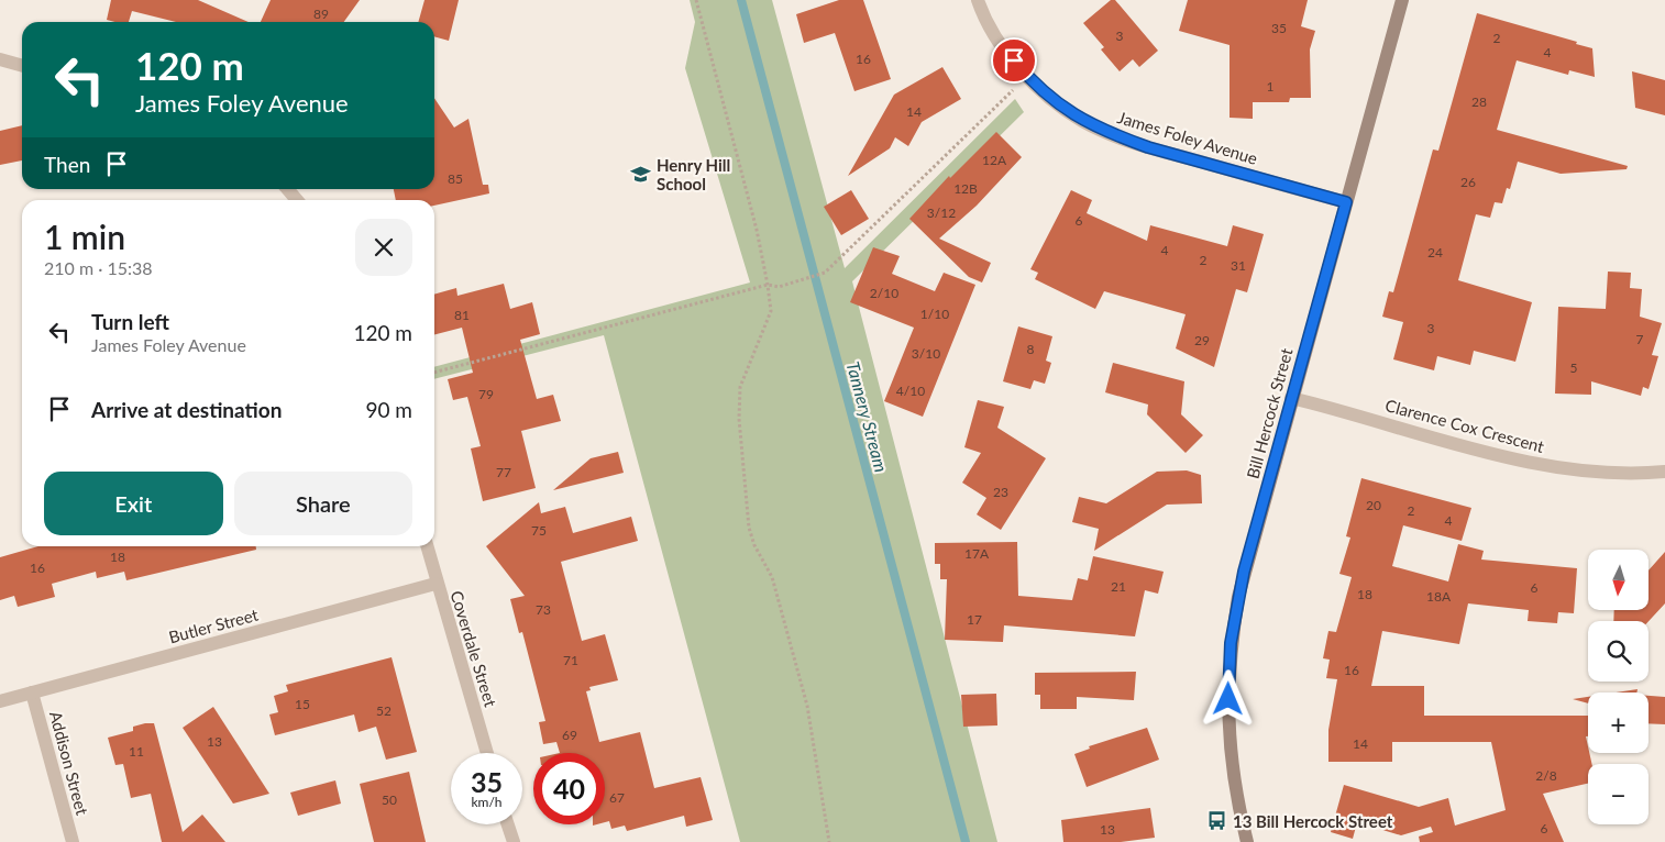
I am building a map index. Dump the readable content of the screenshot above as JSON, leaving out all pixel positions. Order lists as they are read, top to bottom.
{
  "streets": {
    "street": [
      "James Foley Avenue",
      "Bill Hercock Street",
      "Clarence Cox Crescent",
      "Butler Street",
      "Coverdale Street",
      "Addison Street"
    ]
  },
  "crossings": [
    ["James Foley Avenue", "Bill Hercock Street"],
    ["Bill Hercock Street", "Clarence Cox Crescent"],
    ["Butler Street", "Coverdale Street"],
    ["Butler Street", "Addison Street"]
  ],
  "water": ["Tannery Stream"],
  "places": {
    "school or university": ["Henry Hill School"],
    "bus stop": ["13 Bill Hercock Street"]
  },
  "house_numbers": [
    "89",
    "35",
    "3",
    "2",
    "4",
    "16",
    "1",
    "28",
    "14",
    "12A",
    "85",
    "26",
    "12B",
    "3/12",
    "6",
    "4",
    "24",
    "2",
    "31",
    "2/10",
    "1/10",
    "81",
    "3",
    "7",
    "29",
    "8",
    "3/10",
    "5",
    "4/10",
    "79",
    "77",
    "23",
    "20",
    "2",
    "4",
    "75",
    "17A",
    "18",
    "16",
    "21",
    "6",
    "18",
    "18A",
    "73",
    "17",
    "71",
    "16",
    "15",
    "52",
    "69",
    "13",
    "14",
    "11",
    "2/8",
    "67",
    "50",
    "6",
    "13"
  ],
  "north": "bottom",
  "page": {
    "turn": ["120 m", "James Foley Avenue"],
    "then": "Then",
    "heading": ["1 min", "210 m · 15:38"],
    "list": [
      {
        "name": "Turn left",
        "note": "James Foley Avenue",
        "value": "120 m"
      },
      {
        "name": "Arrive at destination",
        "value": "90 m"
      }
    ],
    "buttons": ["Exit", "Share"],
    "map_buttons": ["+", "−"],
    "speed": "35 km/h",
    "limit": "40"
  }
}
